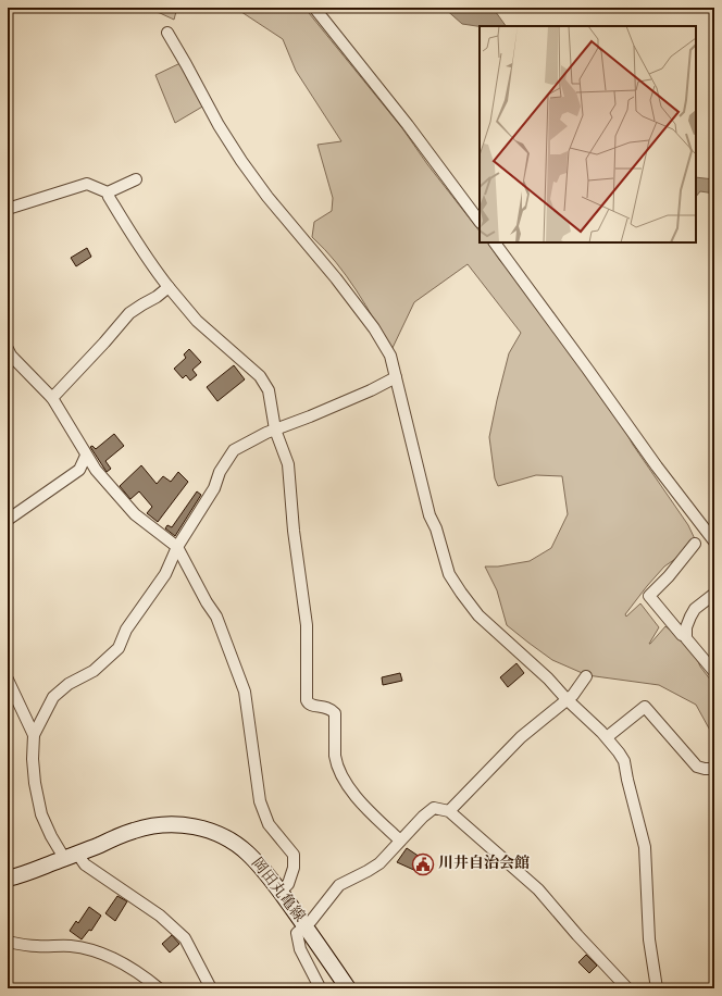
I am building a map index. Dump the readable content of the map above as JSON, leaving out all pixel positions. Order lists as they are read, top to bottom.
{
  "streets": {
    "main road": ["岡田丸亀線"]
  },
  "places": {
    "public building": ["川井自治会館"]
  }
}
